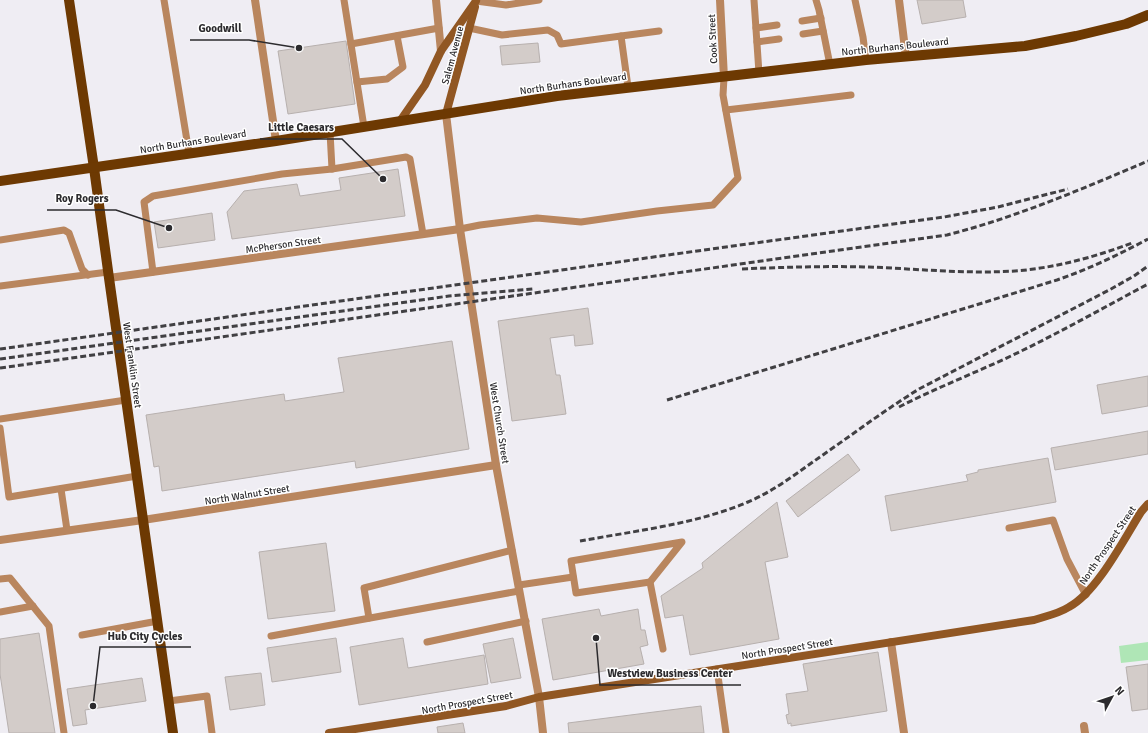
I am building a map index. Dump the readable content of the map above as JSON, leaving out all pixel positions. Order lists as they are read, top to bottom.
{
  "streets": {
    "main road": [
      "North Burhans Boulevard",
      "Salem Avenue",
      "West Franklin Street",
      "North Prospect Street"
    ],
    "street": [
      "Cook Street",
      "McPherson Street",
      "West Church Street",
      "North Walnut Street"
    ]
  },
  "crossings": [
    ["Cook Street", "North Burhans Boulevard"],
    ["North Burhans Boulevard", "Salem Avenue"],
    ["North Burhans Boulevard", "West Franklin Street"],
    ["North Burhans Boulevard", "West Church Street"],
    ["Salem Avenue", "West Church Street"],
    ["McPherson Street", "West Franklin Street"],
    ["McPherson Street", "West Church Street"],
    ["West Franklin Street", "North Walnut Street"],
    ["West Church Street", "North Walnut Street"],
    ["West Church Street", "North Prospect Street"]
  ],
  "places": [
    "Goodwill",
    "Little Caesars",
    "Roy Rogers",
    "Westview Business Center",
    "Hub City Cycles"
  ],
  "north": "top right"
}
